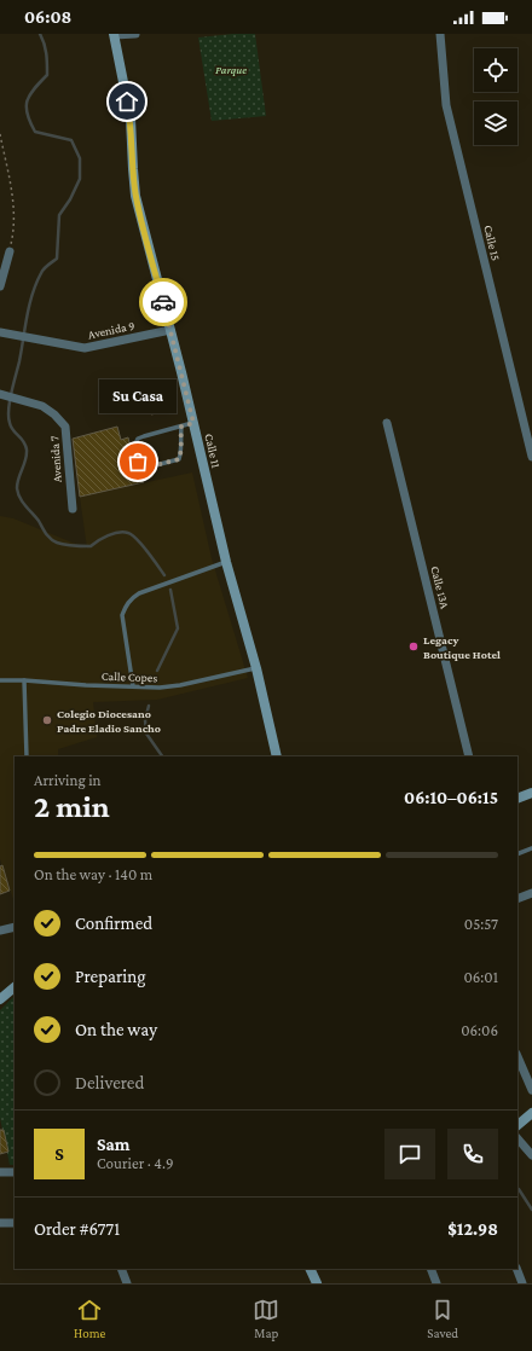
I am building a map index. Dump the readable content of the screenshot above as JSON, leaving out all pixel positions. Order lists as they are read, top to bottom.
{
  "streets": {
    "street": [
      "Calle 15",
      "Avenida 9",
      "Calle 11",
      "Avenida 7",
      "Calle 13A"
    ],
    "lane": ["Calle Copes"]
  },
  "crossings": [
    ["Avenida 9", "Calle 11"],
    ["Calle 11", "Calle Copes"]
  ],
  "parks": ["Parque"],
  "places": ["Su Casa", "Legacy Boutique Hotel", "Colegio Diocesano Padre Eladio Sancho"],
  "page": {
    "status": "06:08",
    "bubble": "Su Casa",
    "heading": ["2 min", "Arriving in", "06:10–06:15"],
    "panel": [
      "Sam",
      "Courier · 4.9",
      "Order #6771",
      "$12.98"
    ],
    "bar": "On the way · 140 m",
    "list": [
      ["Confirmed", "05:57"],
      ["Preparing", "06:01"],
      ["On the way", "06:06"],
      "Delivered"
    ],
    "round": "S",
    "tabs": ["Home", "Map", "Saved"]
  }
}
